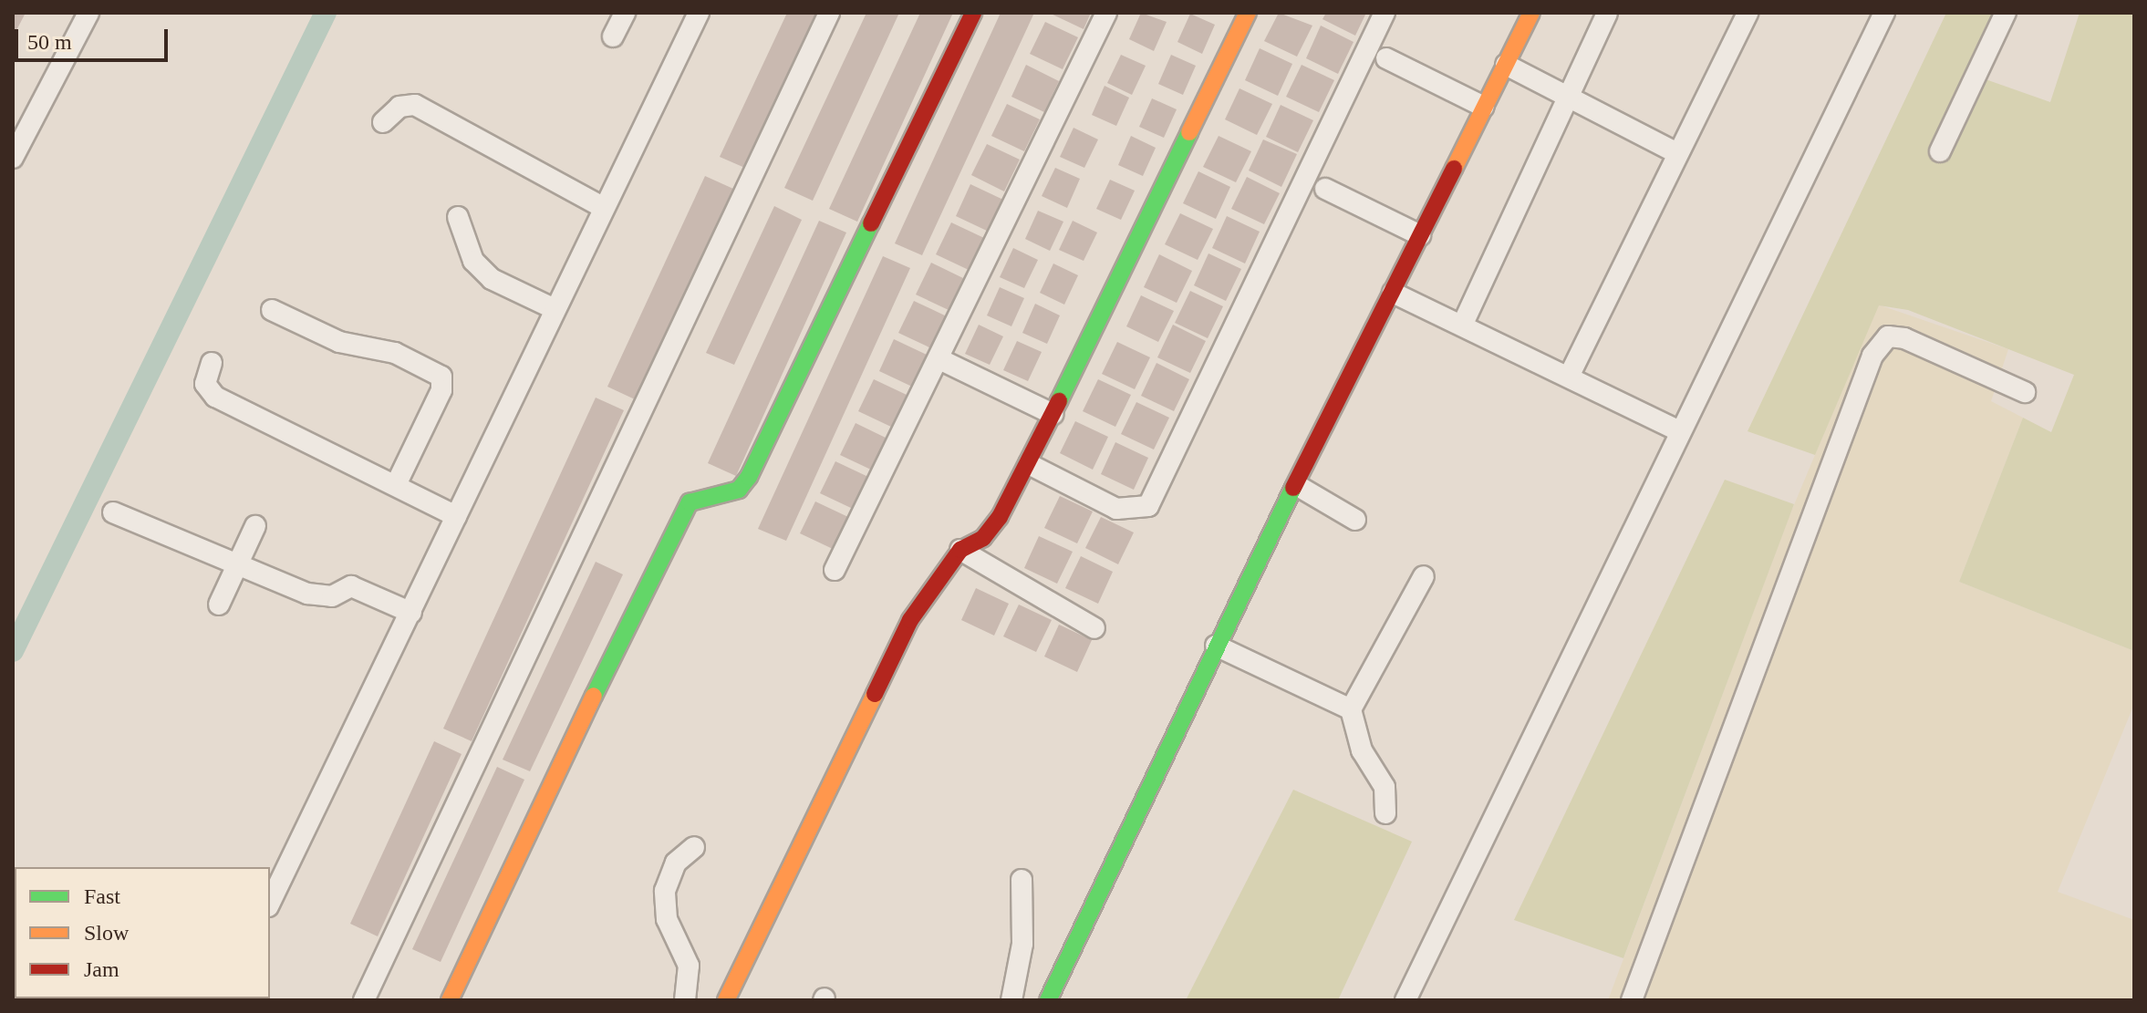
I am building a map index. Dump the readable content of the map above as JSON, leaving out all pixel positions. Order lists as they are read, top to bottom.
{
  "legend": ["Fast", "Slow", "Jam"],
  "scale_bar": "50 m"
}
